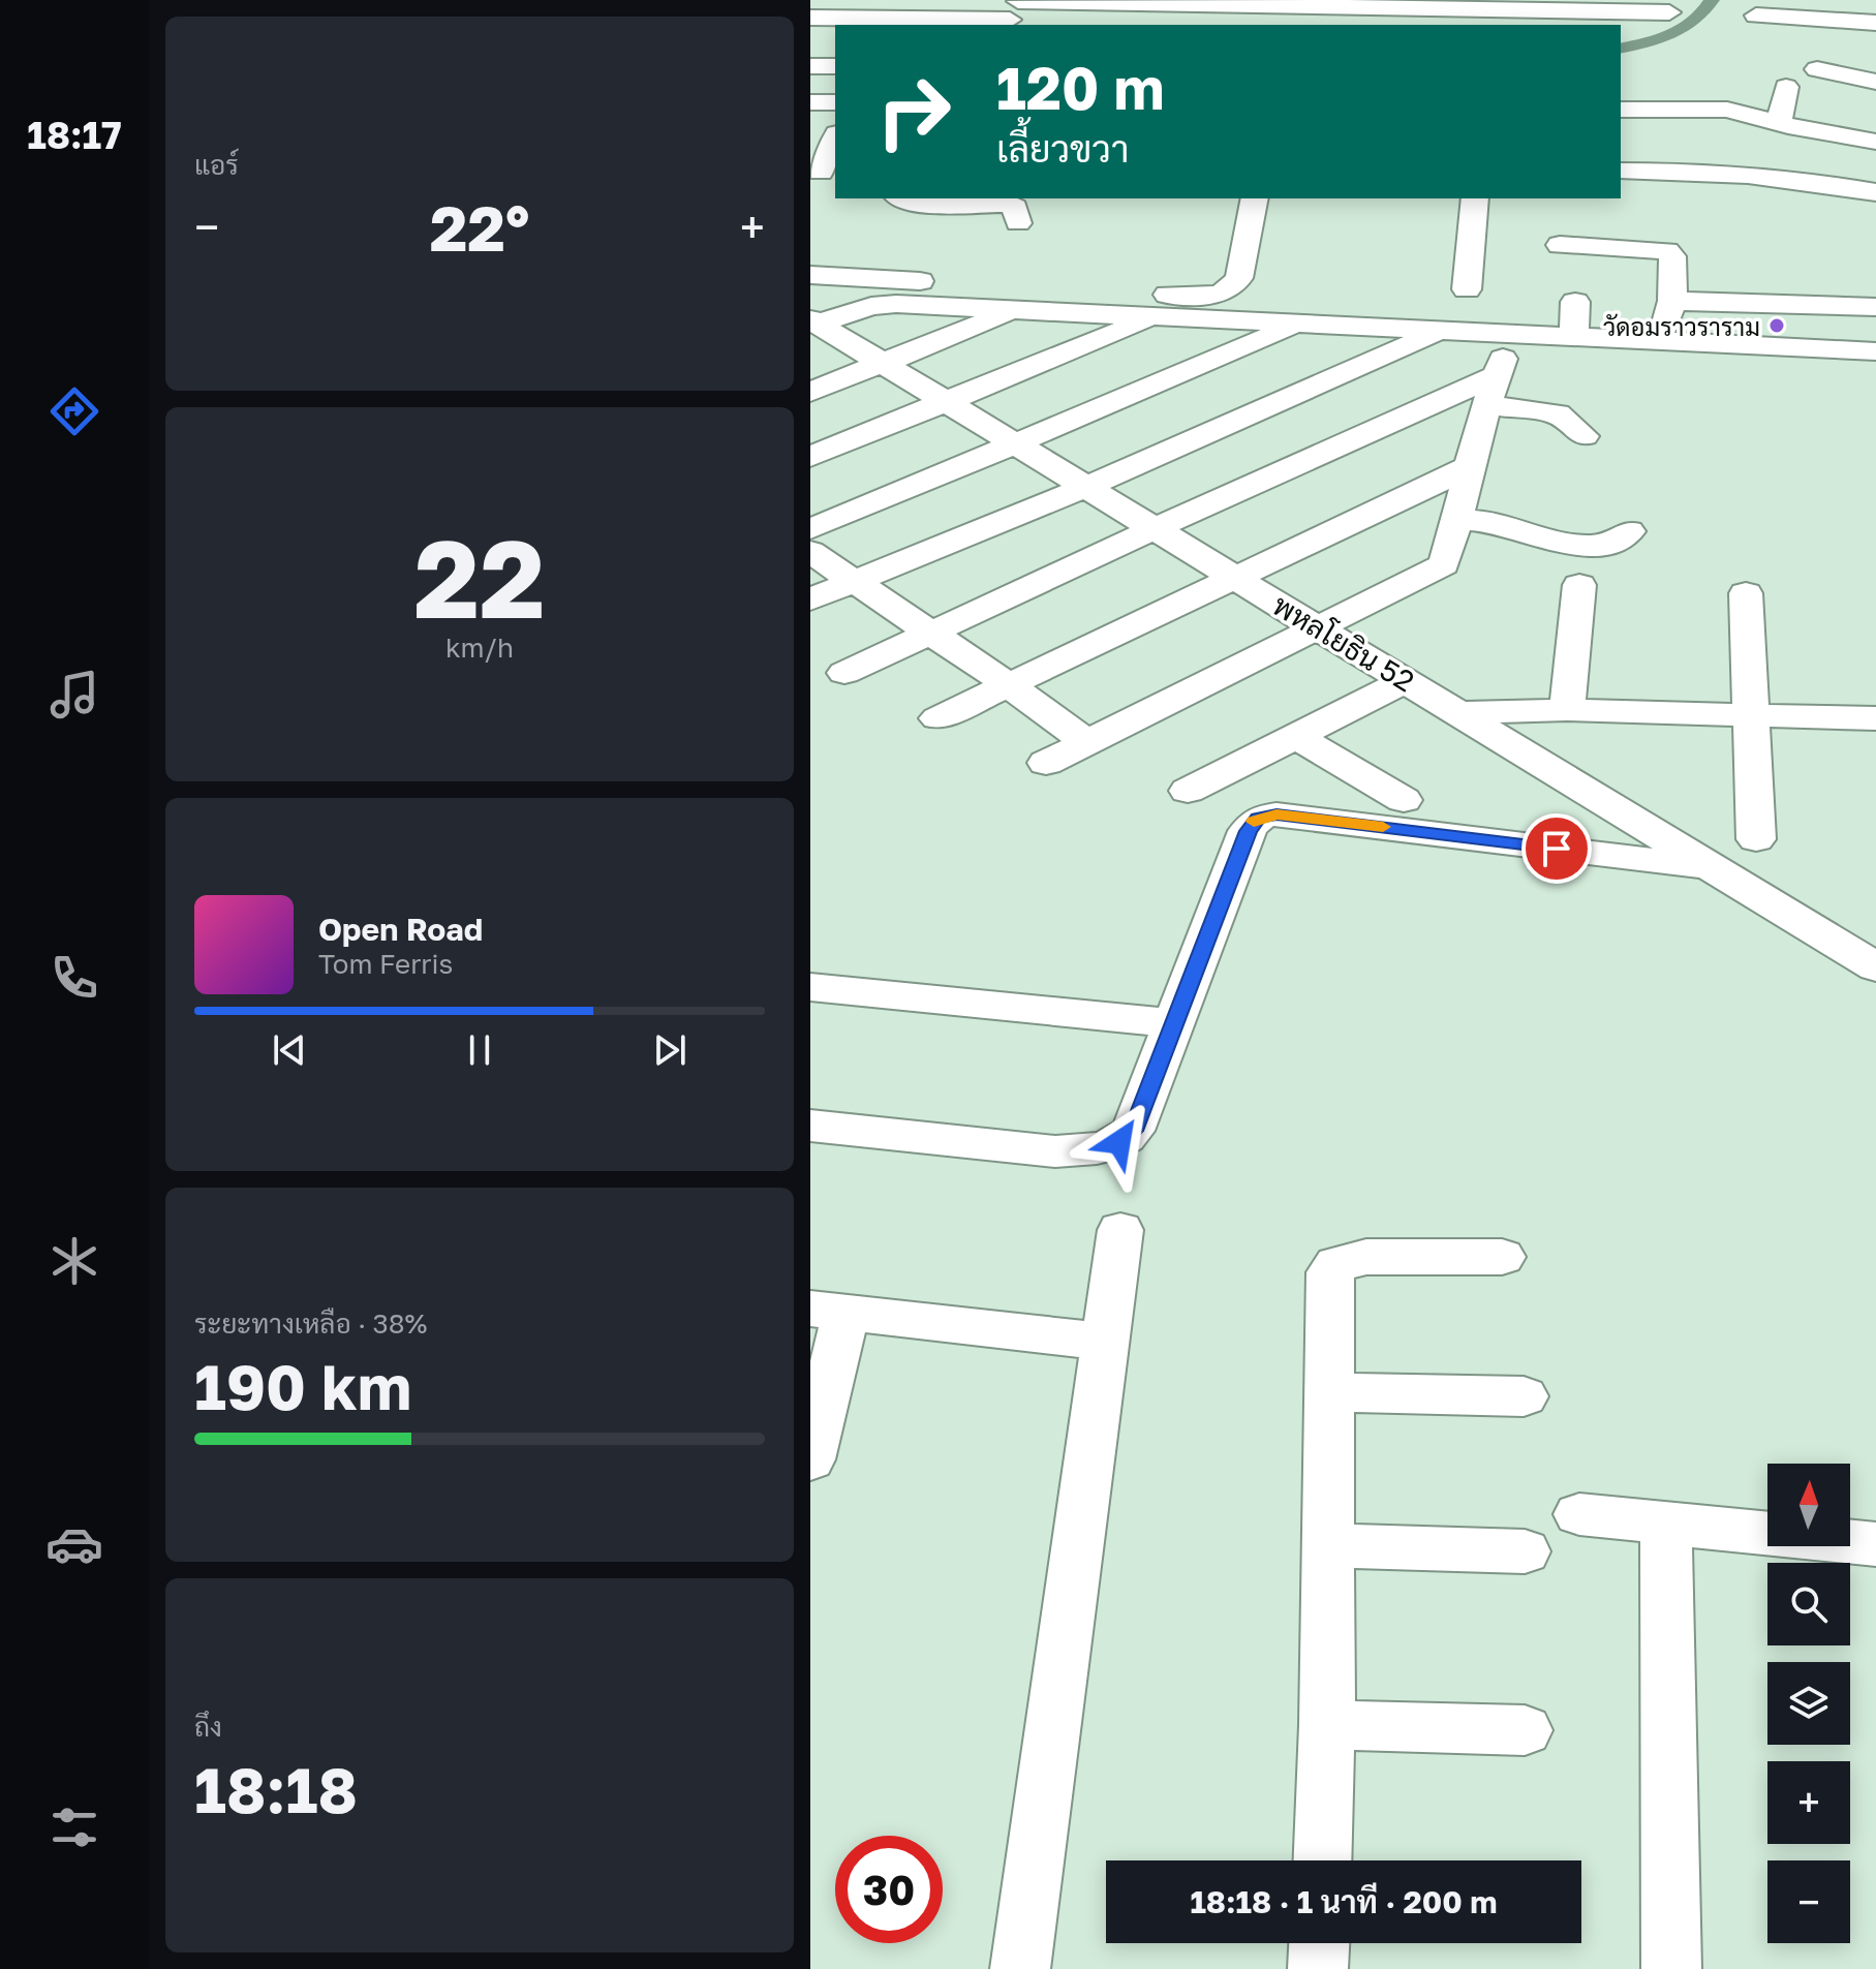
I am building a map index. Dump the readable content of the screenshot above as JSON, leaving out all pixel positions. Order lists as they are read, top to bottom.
{
  "streets": {
    "street": ["พหลโยธิน 52"]
  },
  "places": ["วัดอมราวราราม"],
  "north": "top",
  "page": {
    "tabs": "18:17",
    "tile": [
      "แอร์",
      ["22", "km/h"],
      ["ระยะทางเหลือ · 38%", "190 km"],
      ["ถึง", "18:18"]
    ],
    "turn": ["120 m", "เลี้ยวขวา"],
    "heat": ["−", "22°", "+"],
    "song": ["Open Road", "Tom Ferris"],
    "map_buttons": ["+", "−"],
    "limit": "30",
    "trip": "18:18 · 1 นาที · 200 m"
  }
}
